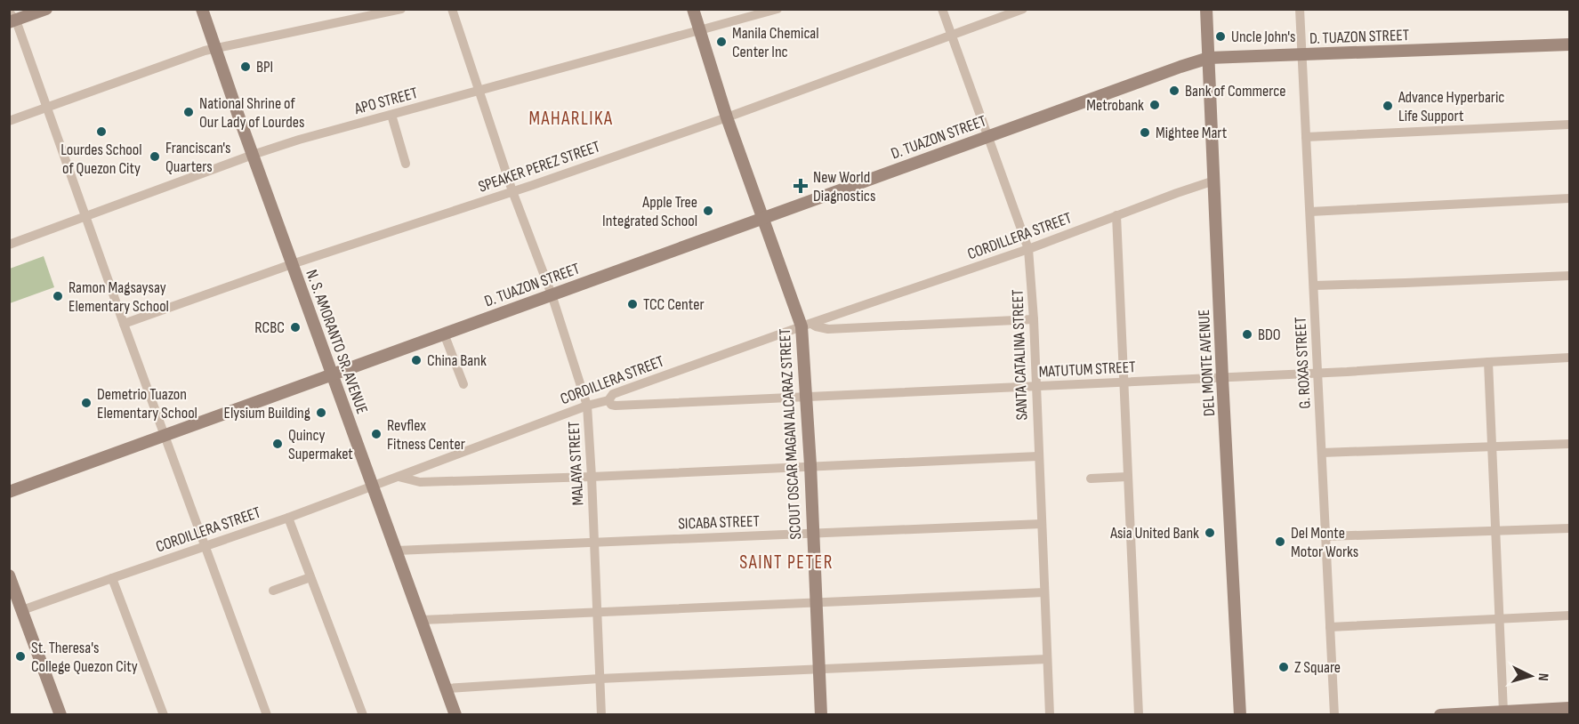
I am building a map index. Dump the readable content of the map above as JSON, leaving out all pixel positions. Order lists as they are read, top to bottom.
{
  "streets": {
    "street": [
      "D. TUAZON STREET",
      "APO STREET",
      "SPEAKER PEREZ STREET",
      "CORDILLERA STREET",
      "N. S. AMORANTO SR. AVENUE",
      "SANTA CATALINA STREET",
      "DEL MONTE AVENUE",
      "G. ROXAS STREET",
      "MATUTUM STREET",
      "SCOUT OSCAR MAGAN ALCARAZ STREET",
      "MALAYA STREET",
      "SICABA STREET"
    ]
  },
  "crossings": [
    ["D. TUAZON STREET", "N. S. AMORANTO SR. AVENUE"],
    ["D. TUAZON STREET", "SANTA CATALINA STREET"],
    ["D. TUAZON STREET", "DEL MONTE AVENUE"],
    ["D. TUAZON STREET", "G. ROXAS STREET"],
    ["D. TUAZON STREET", "SCOUT OSCAR MAGAN ALCARAZ STREET"],
    ["D. TUAZON STREET", "MALAYA STREET"],
    ["APO STREET", "N. S. AMORANTO SR. AVENUE"],
    ["APO STREET", "SCOUT OSCAR MAGAN ALCARAZ STREET"],
    ["APO STREET", "MALAYA STREET"],
    ["SPEAKER PEREZ STREET", "N. S. AMORANTO SR. AVENUE"],
    ["SPEAKER PEREZ STREET", "SANTA CATALINA STREET"],
    ["SPEAKER PEREZ STREET", "SCOUT OSCAR MAGAN ALCARAZ STREET"],
    ["SPEAKER PEREZ STREET", "MALAYA STREET"],
    ["CORDILLERA STREET", "N. S. AMORANTO SR. AVENUE"],
    ["CORDILLERA STREET", "SANTA CATALINA STREET"],
    ["CORDILLERA STREET", "DEL MONTE AVENUE"],
    ["CORDILLERA STREET", "MATUTUM STREET"],
    ["CORDILLERA STREET", "SCOUT OSCAR MAGAN ALCARAZ STREET"],
    ["CORDILLERA STREET", "MALAYA STREET"],
    ["N. S. AMORANTO SR. AVENUE", "SICABA STREET"],
    ["SANTA CATALINA STREET", "MATUTUM STREET"],
    ["SANTA CATALINA STREET", "SICABA STREET"],
    ["DEL MONTE AVENUE", "MATUTUM STREET"],
    ["G. ROXAS STREET", "MATUTUM STREET"],
    ["MATUTUM STREET", "SCOUT OSCAR MAGAN ALCARAZ STREET"],
    ["SCOUT OSCAR MAGAN ALCARAZ STREET", "SICABA STREET"],
    ["MALAYA STREET", "SICABA STREET"]
  ],
  "districts": ["MAHARLIKA", "SAINT PETER"],
  "places": {
    "other": [
      "Uncle John's",
      "Manila Chemical Center Inc",
      "BPI",
      "Bank of Commerce",
      "Metrobank",
      "Advance Hyperbaric Life Support",
      "National Shrine of Our Lady of Lourdes",
      "Lourdes School of Quezon City",
      "Mightee Mart",
      "Franciscan's Quarters",
      "Apple Tree Integrated School",
      "Ramon Magsaysay Elementary School",
      "TCC Center",
      "RCBC",
      "BDO",
      "China Bank",
      "Demetrio Tuazon Elementary School",
      "Elysium Building",
      "Revflex Fitness Center",
      "Quincy Supermaket",
      "Asia United Bank",
      "Del Monte Motor Works",
      "St. Theresa's College Quezon City",
      "Z Square"
    ],
    "health": ["New World Diagnostics"]
  },
  "north": "right"
}
